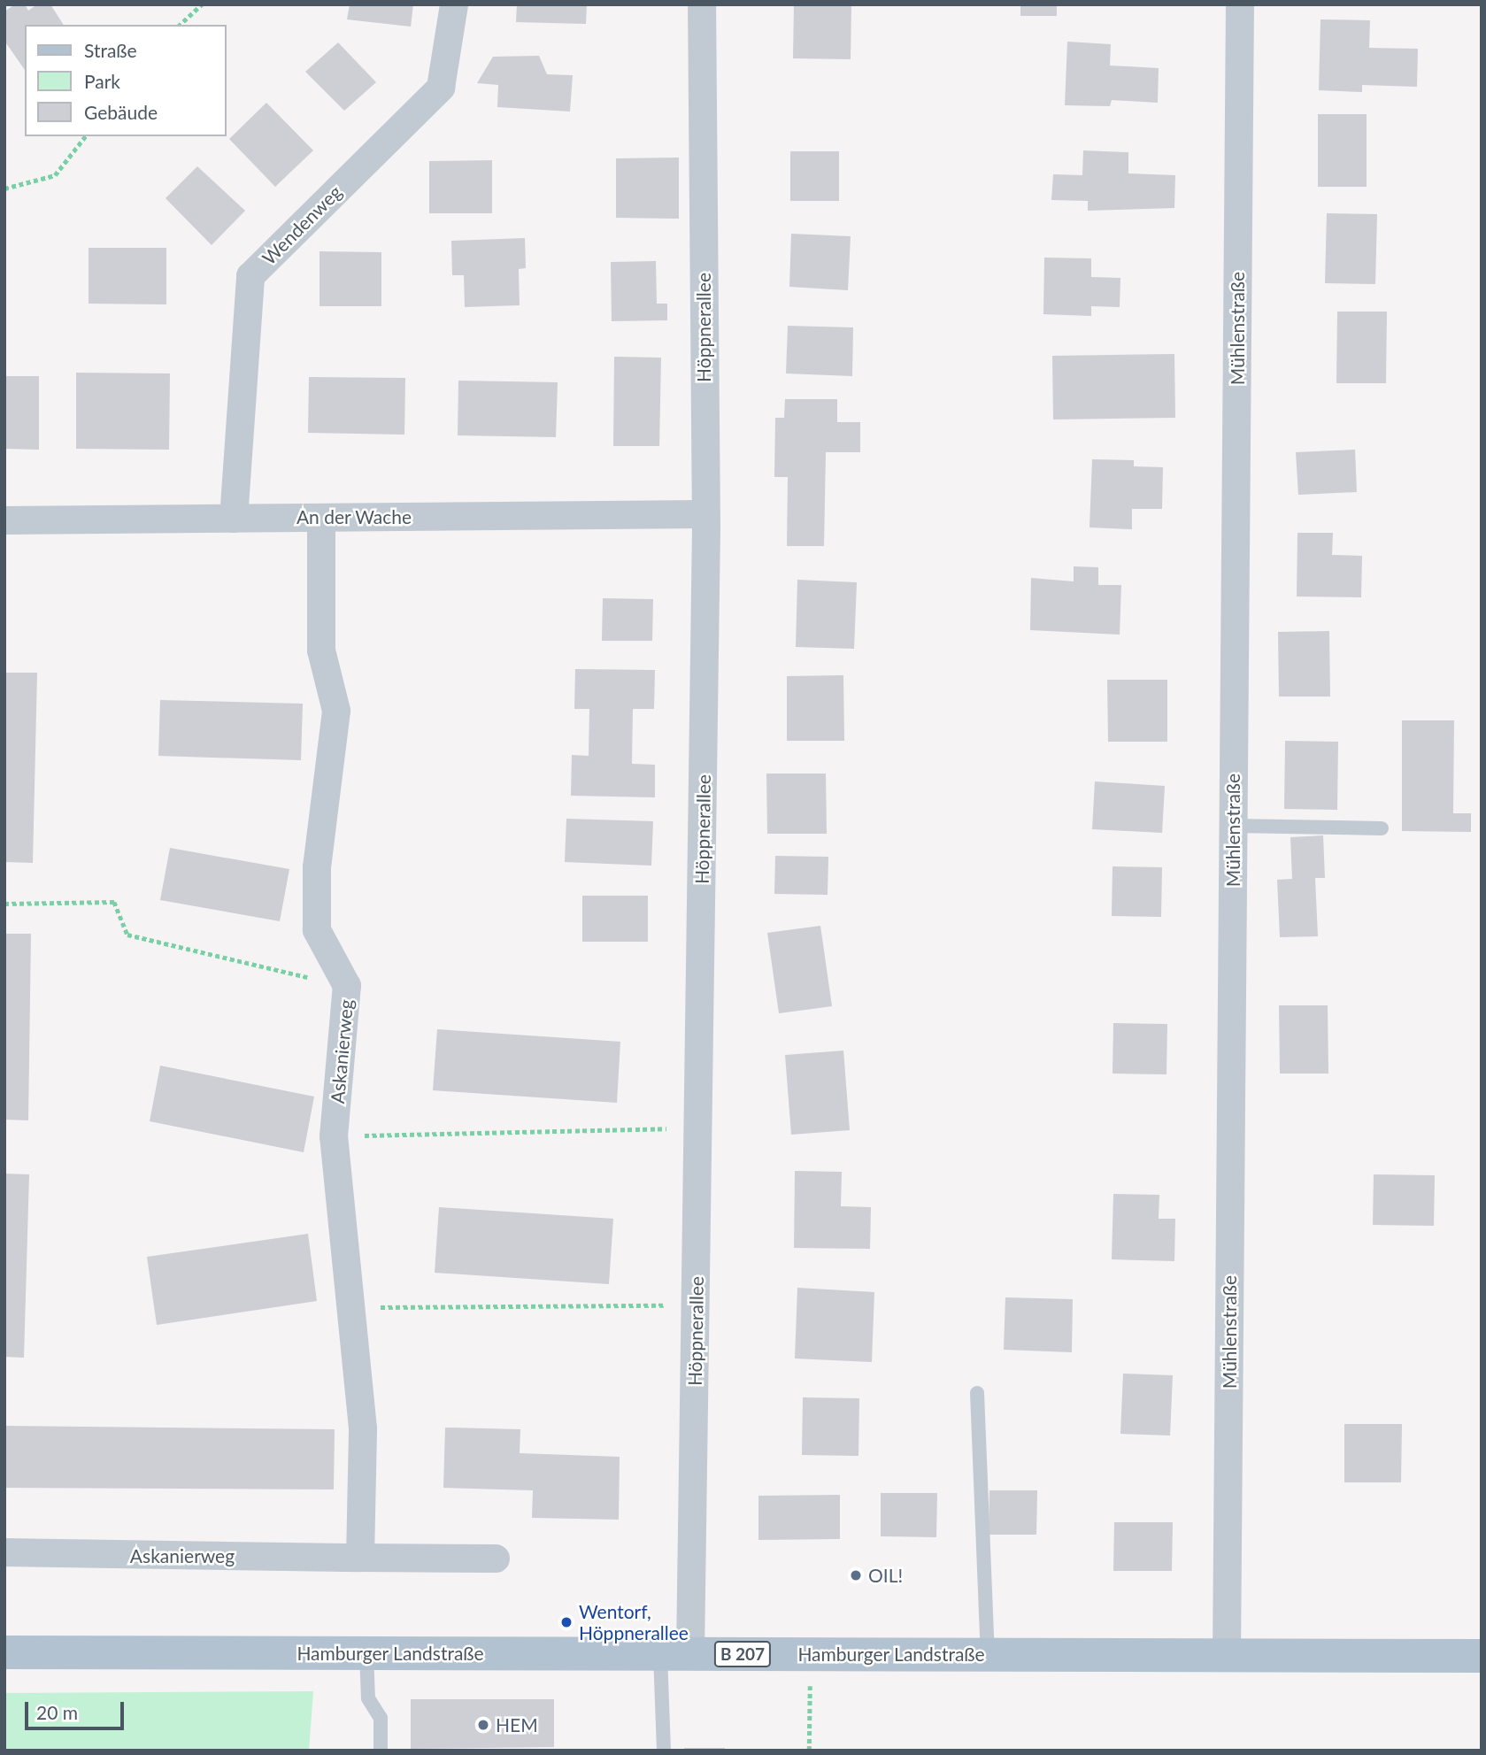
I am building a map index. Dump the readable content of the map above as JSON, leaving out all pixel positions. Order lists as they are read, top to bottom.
{
  "streets": {
    "main road": ["Hamburger Landstraße", "B 207"],
    "street": [
      "Wendenweg",
      "Höppnerallee",
      "Mühlenstraße",
      "An der Wache",
      "Askanierweg"
    ]
  },
  "crossings": [
    ["Wendenweg", "An der Wache"],
    ["Höppnerallee", "An der Wache"],
    ["Höppnerallee", "Hamburger Landstraße"],
    ["Mühlenstraße", "Hamburger Landstraße"],
    ["An der Wache", "Askanierweg"]
  ],
  "places": ["OIL!", "Wentorf, Höppnerallee", "HEM"],
  "legend": ["Straße", "Park", "Gebäude"],
  "scale_bar": "20 m"
}
